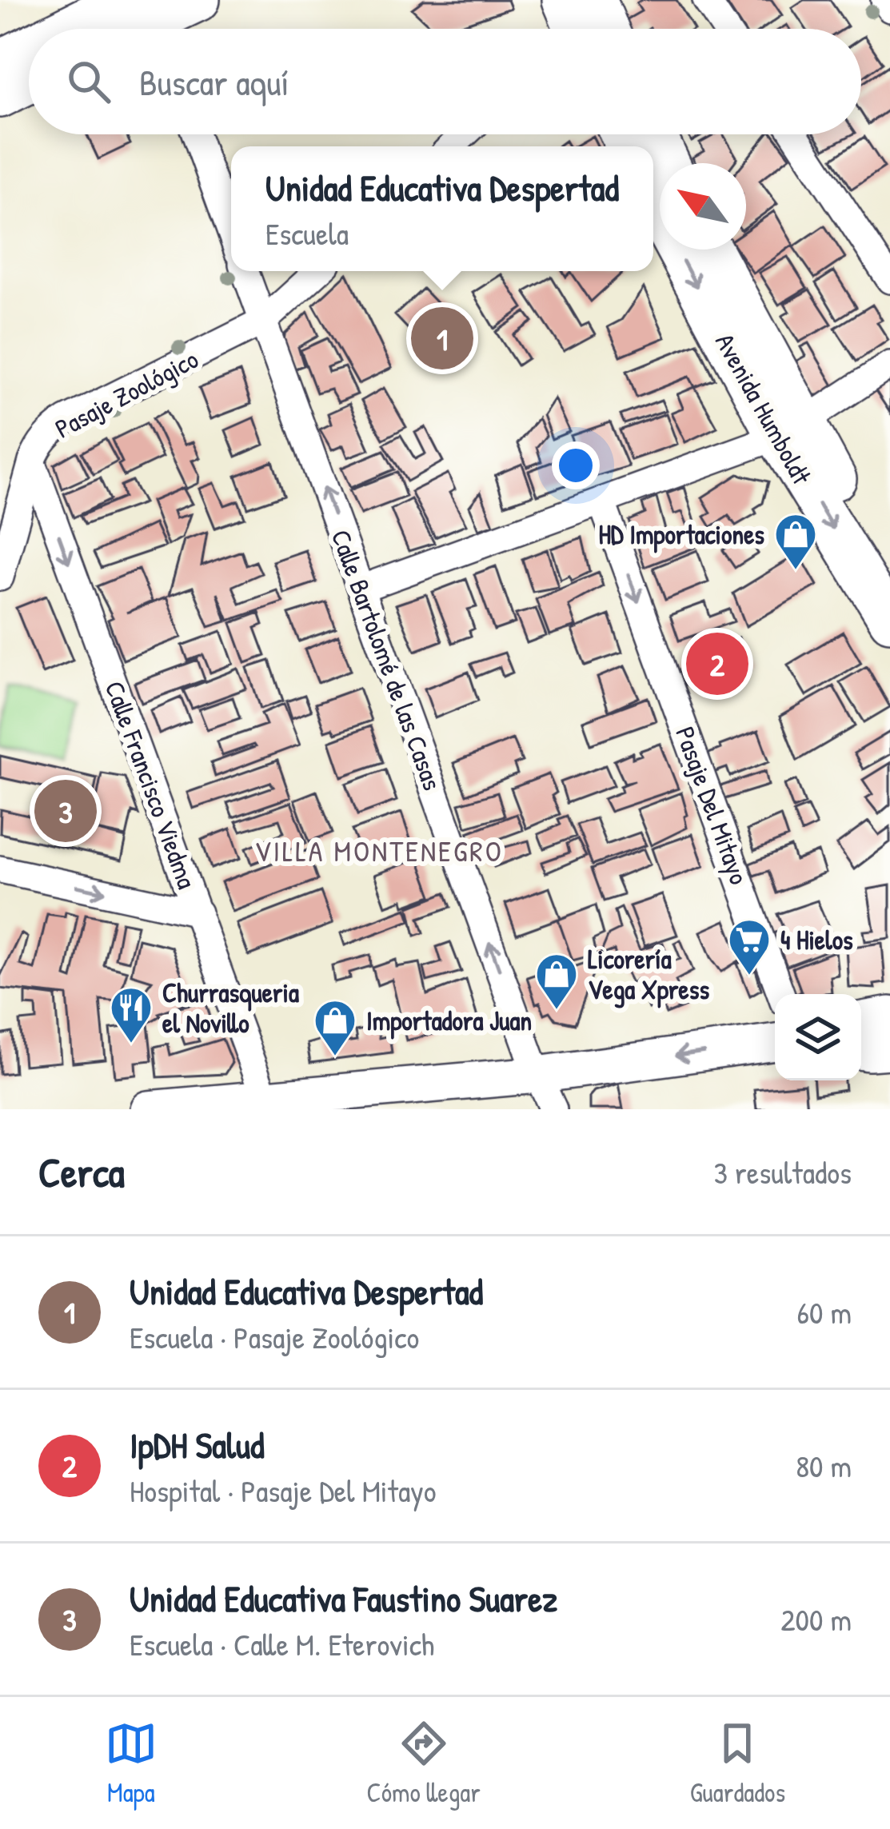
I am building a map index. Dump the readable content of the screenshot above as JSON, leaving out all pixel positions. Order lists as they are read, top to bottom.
{
  "streets": {
    "main road": ["Avenida Humboldt"],
    "street": [
      "Pasaje Zoológico",
      "Calle Bartolomé de las Casas",
      "Calle Francisco Viedma",
      "Pasaje Del Mitayo"
    ]
  },
  "crossings": [
    ["Pasaje Zoológico", "Calle Bartolomé de las Casas"],
    ["Pasaje Zoológico", "Calle Francisco Viedma"]
  ],
  "one_way": ["Calle Bartolomé de las Casas", "Calle Francisco Viedma", "Pasaje Del Mitayo"],
  "districts": ["VILLA MONTENEGRO"],
  "places": {
    "shop": ["HD Importaciones", "Licorería Vega Xpress", "Importadora Juan"],
    "supermarket": ["4 Hielos"],
    "restaurant": ["Churrasqueria el Novillo"]
  },
  "north": "top left",
  "page": {
    "search": "Buscar aquí",
    "popup": ["Unidad Educativa Despertad", "Escuela"],
    "pins": ["1", "2", "3"],
    "heading": ["Cerca", "3 resultados"],
    "list": [
      {
        "mark": "1",
        "name": "Unidad Educativa Despertad",
        "note": "Escuela · Pasaje Zoológico",
        "value": "60 m"
      },
      {
        "mark": "2",
        "name": "IpDH Salud",
        "note": "Hospital · Pasaje Del Mitayo",
        "value": "80 m"
      },
      {
        "mark": "3",
        "name": "Unidad Educativa Faustino Suarez",
        "note": "Escuela · Calle M. Eterovich",
        "value": "200 m"
      }
    ],
    "nav": ["Mapa", "Cómo llegar", "Guardados"]
  }
}
